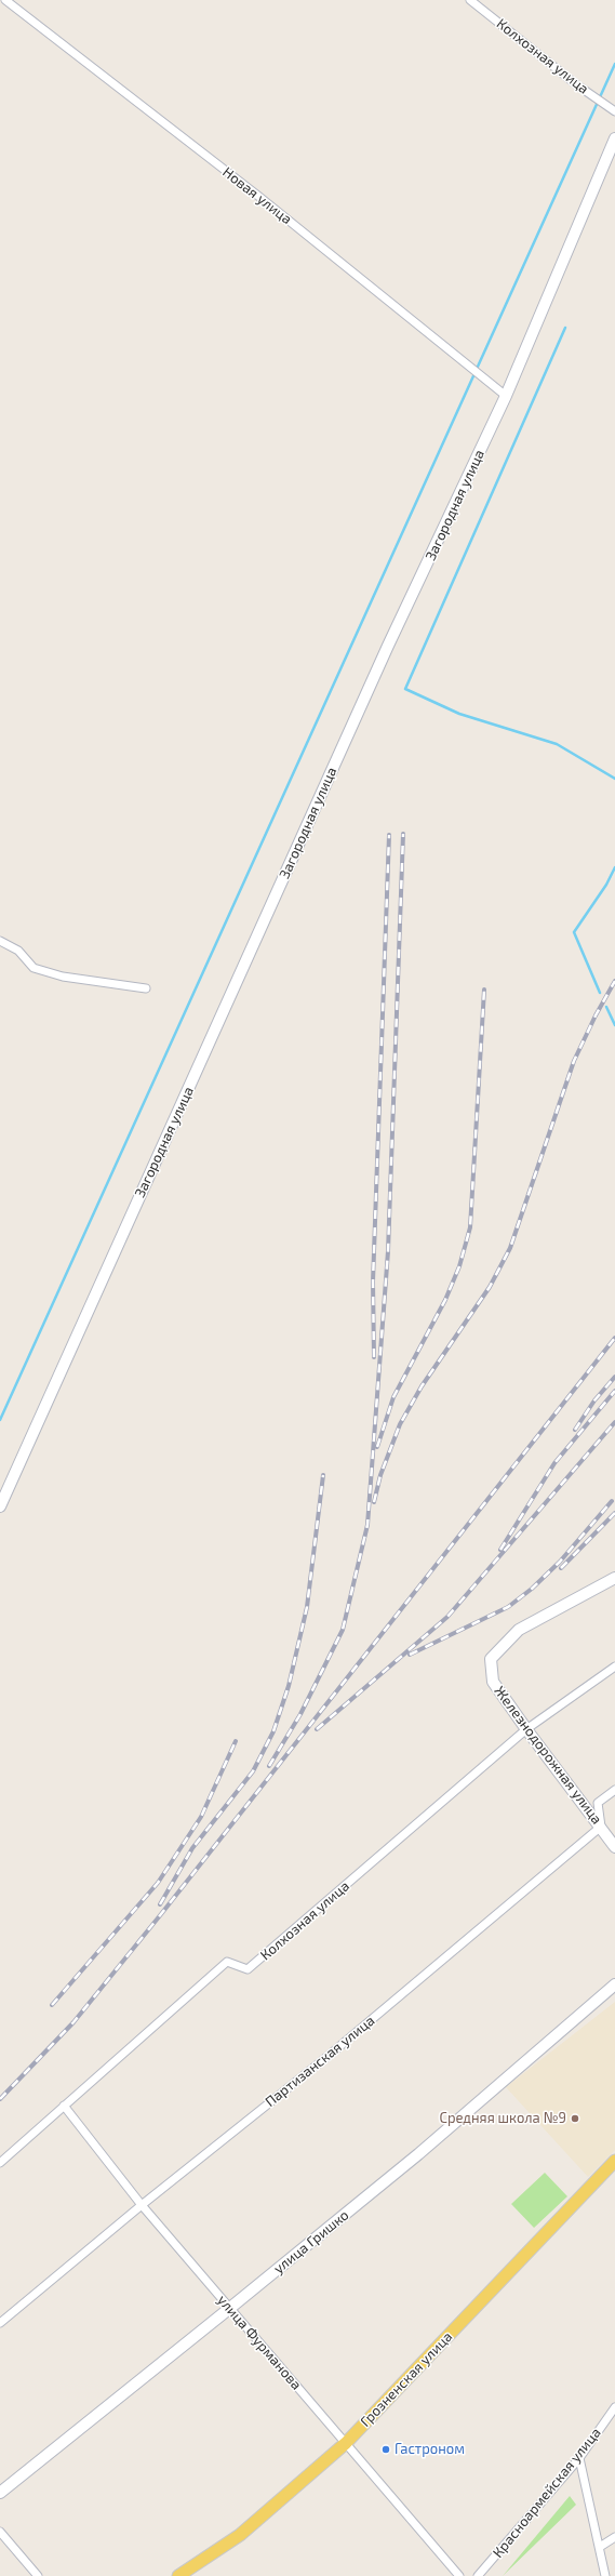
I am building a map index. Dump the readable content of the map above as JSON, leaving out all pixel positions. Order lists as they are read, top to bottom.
{
  "streets": {
    "main road": [
      "Загородная улица",
      "Железнодорожная улица",
      "улица Гришко",
      "Грозненская улица"
    ],
    "street": [
      "Колхозная улица",
      "Новая улица",
      "Партизанская улица",
      "улица Фурманова",
      "Красноармейская улица"
    ]
  },
  "crossings": [
    ["Колхозная улица", "Железнодорожная улица"],
    ["Колхозная улица", "улица Фурманова"],
    ["Новая улица", "Загородная улица"],
    ["Железнодорожная улица", "Партизанская улица"],
    ["Партизанская улица", "улица Фурманова"],
    ["улица Гришко", "улица Фурманова"],
    ["улица Фурманова", "Грозненская улица"]
  ],
  "places": ["Средняя школа №9", "Гастроном"]
}
